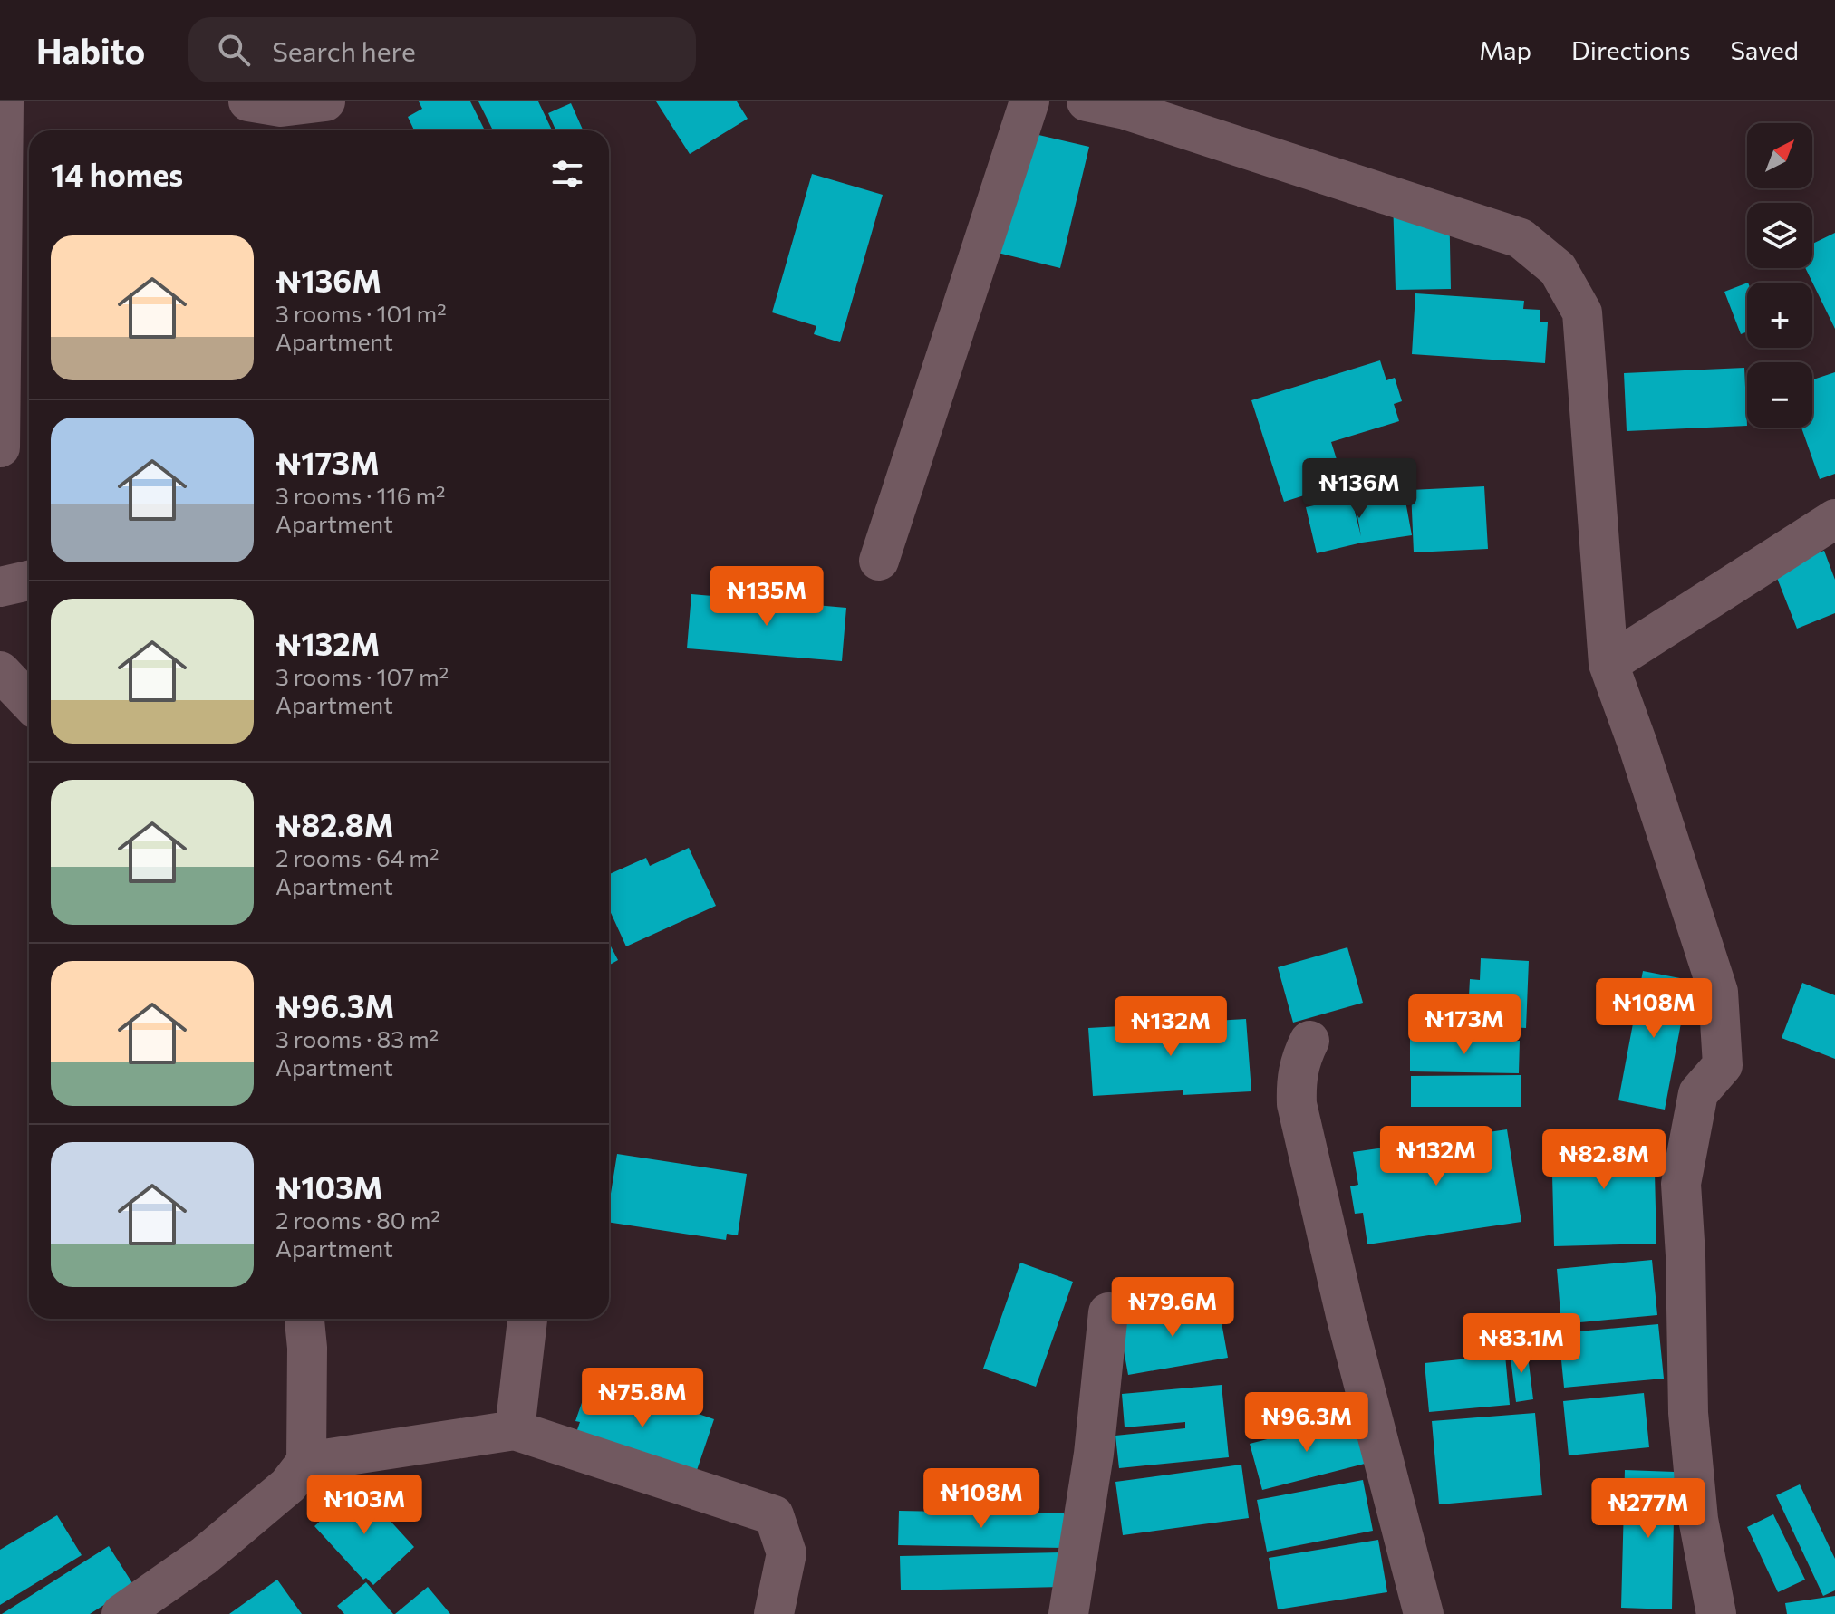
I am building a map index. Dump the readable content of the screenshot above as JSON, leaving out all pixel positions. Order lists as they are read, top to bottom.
{
  "north": "top right",
  "page": {
    "header": "Habito",
    "search": "Search here",
    "nav": ["Map", "Directions", "Saved"],
    "map_buttons": ["+", "−"],
    "heading": "14 homes",
    "list": [
      {
        "name": "₦136M",
        "note": "3 rooms · 101 m² · Apartment"
      },
      {
        "name": "₦173M",
        "note": "3 rooms · 116 m² · Apartment"
      },
      {
        "name": "₦132M",
        "note": "3 rooms · 107 m² · Apartment"
      },
      {
        "name": "₦82.8M",
        "note": "2 rooms · 64 m² · Apartment"
      },
      {
        "name": "₦96.3M",
        "note": "3 rooms · 83 m² · Apartment"
      },
      {
        "name": "₦103M",
        "note": "2 rooms · 80 m² · Apartment"
      }
    ],
    "price": [
      "₦136M",
      "₦135M",
      "₦108M",
      "₦173M",
      "₦132M",
      "₦132M",
      "₦82.8M",
      "₦79.6M",
      "₦83.1M",
      "₦75.8M",
      "₦96.3M",
      "₦108M",
      "₦103M",
      "₦277M"
    ]
  }
}
